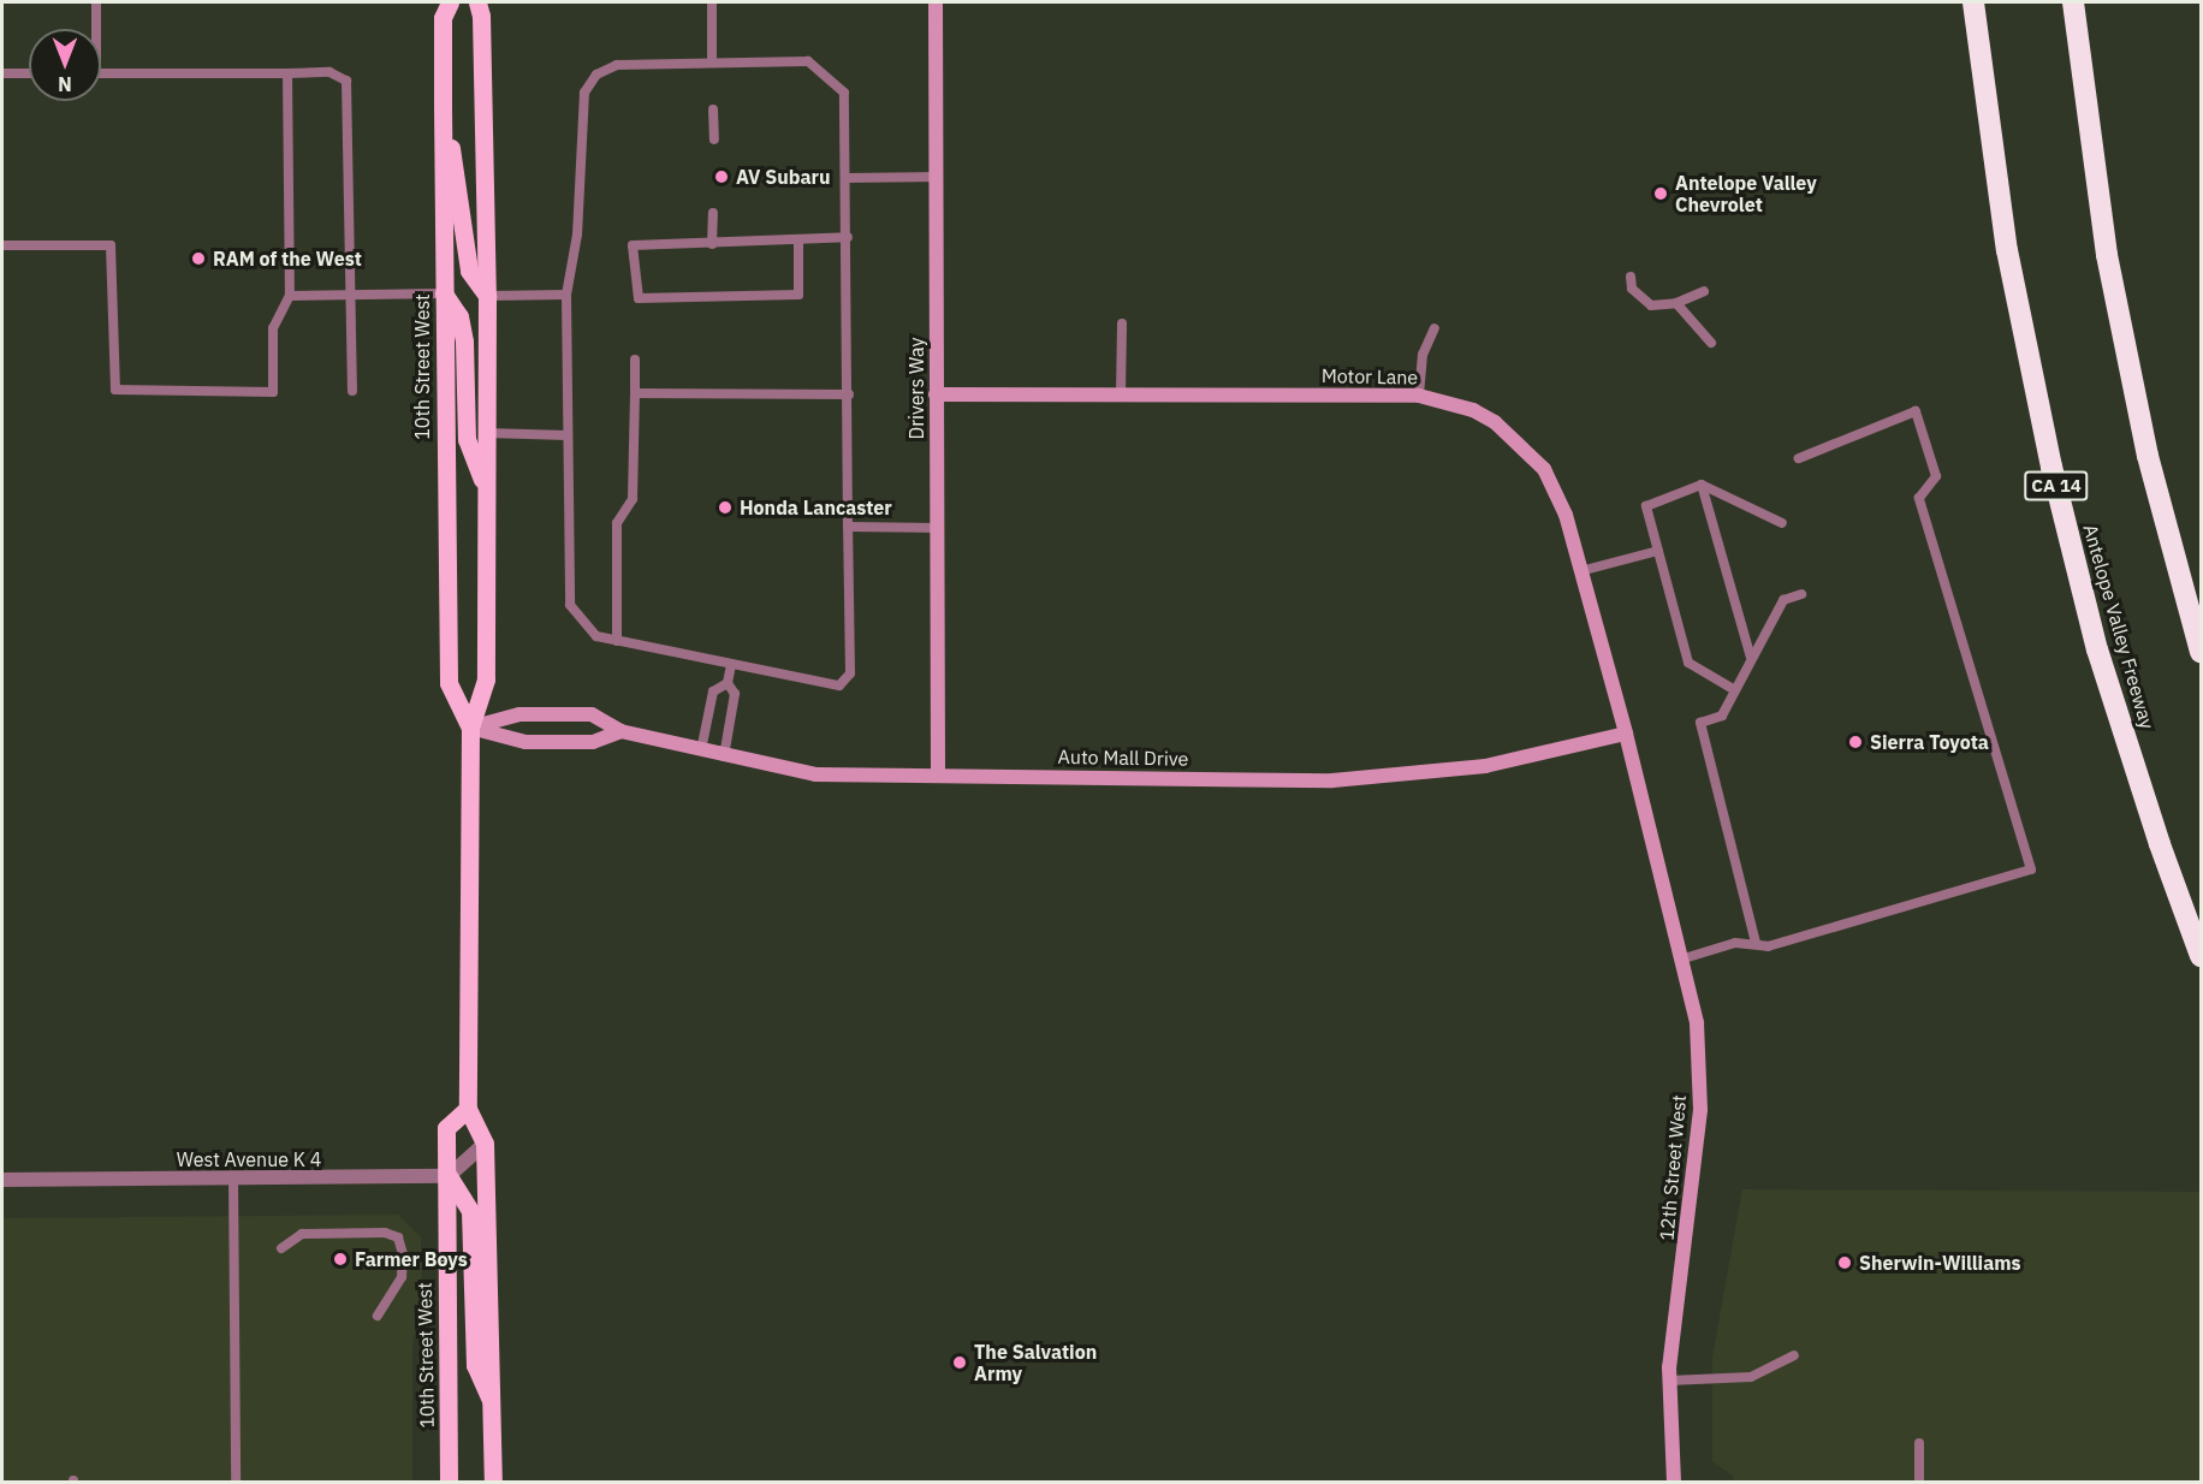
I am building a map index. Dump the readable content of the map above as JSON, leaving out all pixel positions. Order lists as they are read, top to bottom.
{
  "streets": {
    "highway": ["CA 14", "Antelope Valley Freeway"],
    "main road": ["10th Street West"],
    "street": [
      "Motor Lane",
      "Drivers Way",
      "Auto Mall Drive",
      "West Avenue K 4",
      "12th Street West"
    ]
  },
  "crossings": [
    ["10th Street West", "Auto Mall Drive"],
    ["10th Street West", "West Avenue K 4"],
    ["Motor Lane", "Drivers Way"],
    ["Motor Lane", "Auto Mall Drive"],
    ["Motor Lane", "12th Street West"],
    ["Drivers Way", "Auto Mall Drive"],
    ["Auto Mall Drive", "12th Street West"]
  ],
  "places": [
    "AV Subaru",
    "Antelope Valley Chevrolet",
    "RAM of the West",
    "Honda Lancaster",
    "Sierra Toyota",
    "Farmer Boys",
    "Sherwin-Williams",
    "The Salvation Army"
  ],
  "north": "bottom"
}
